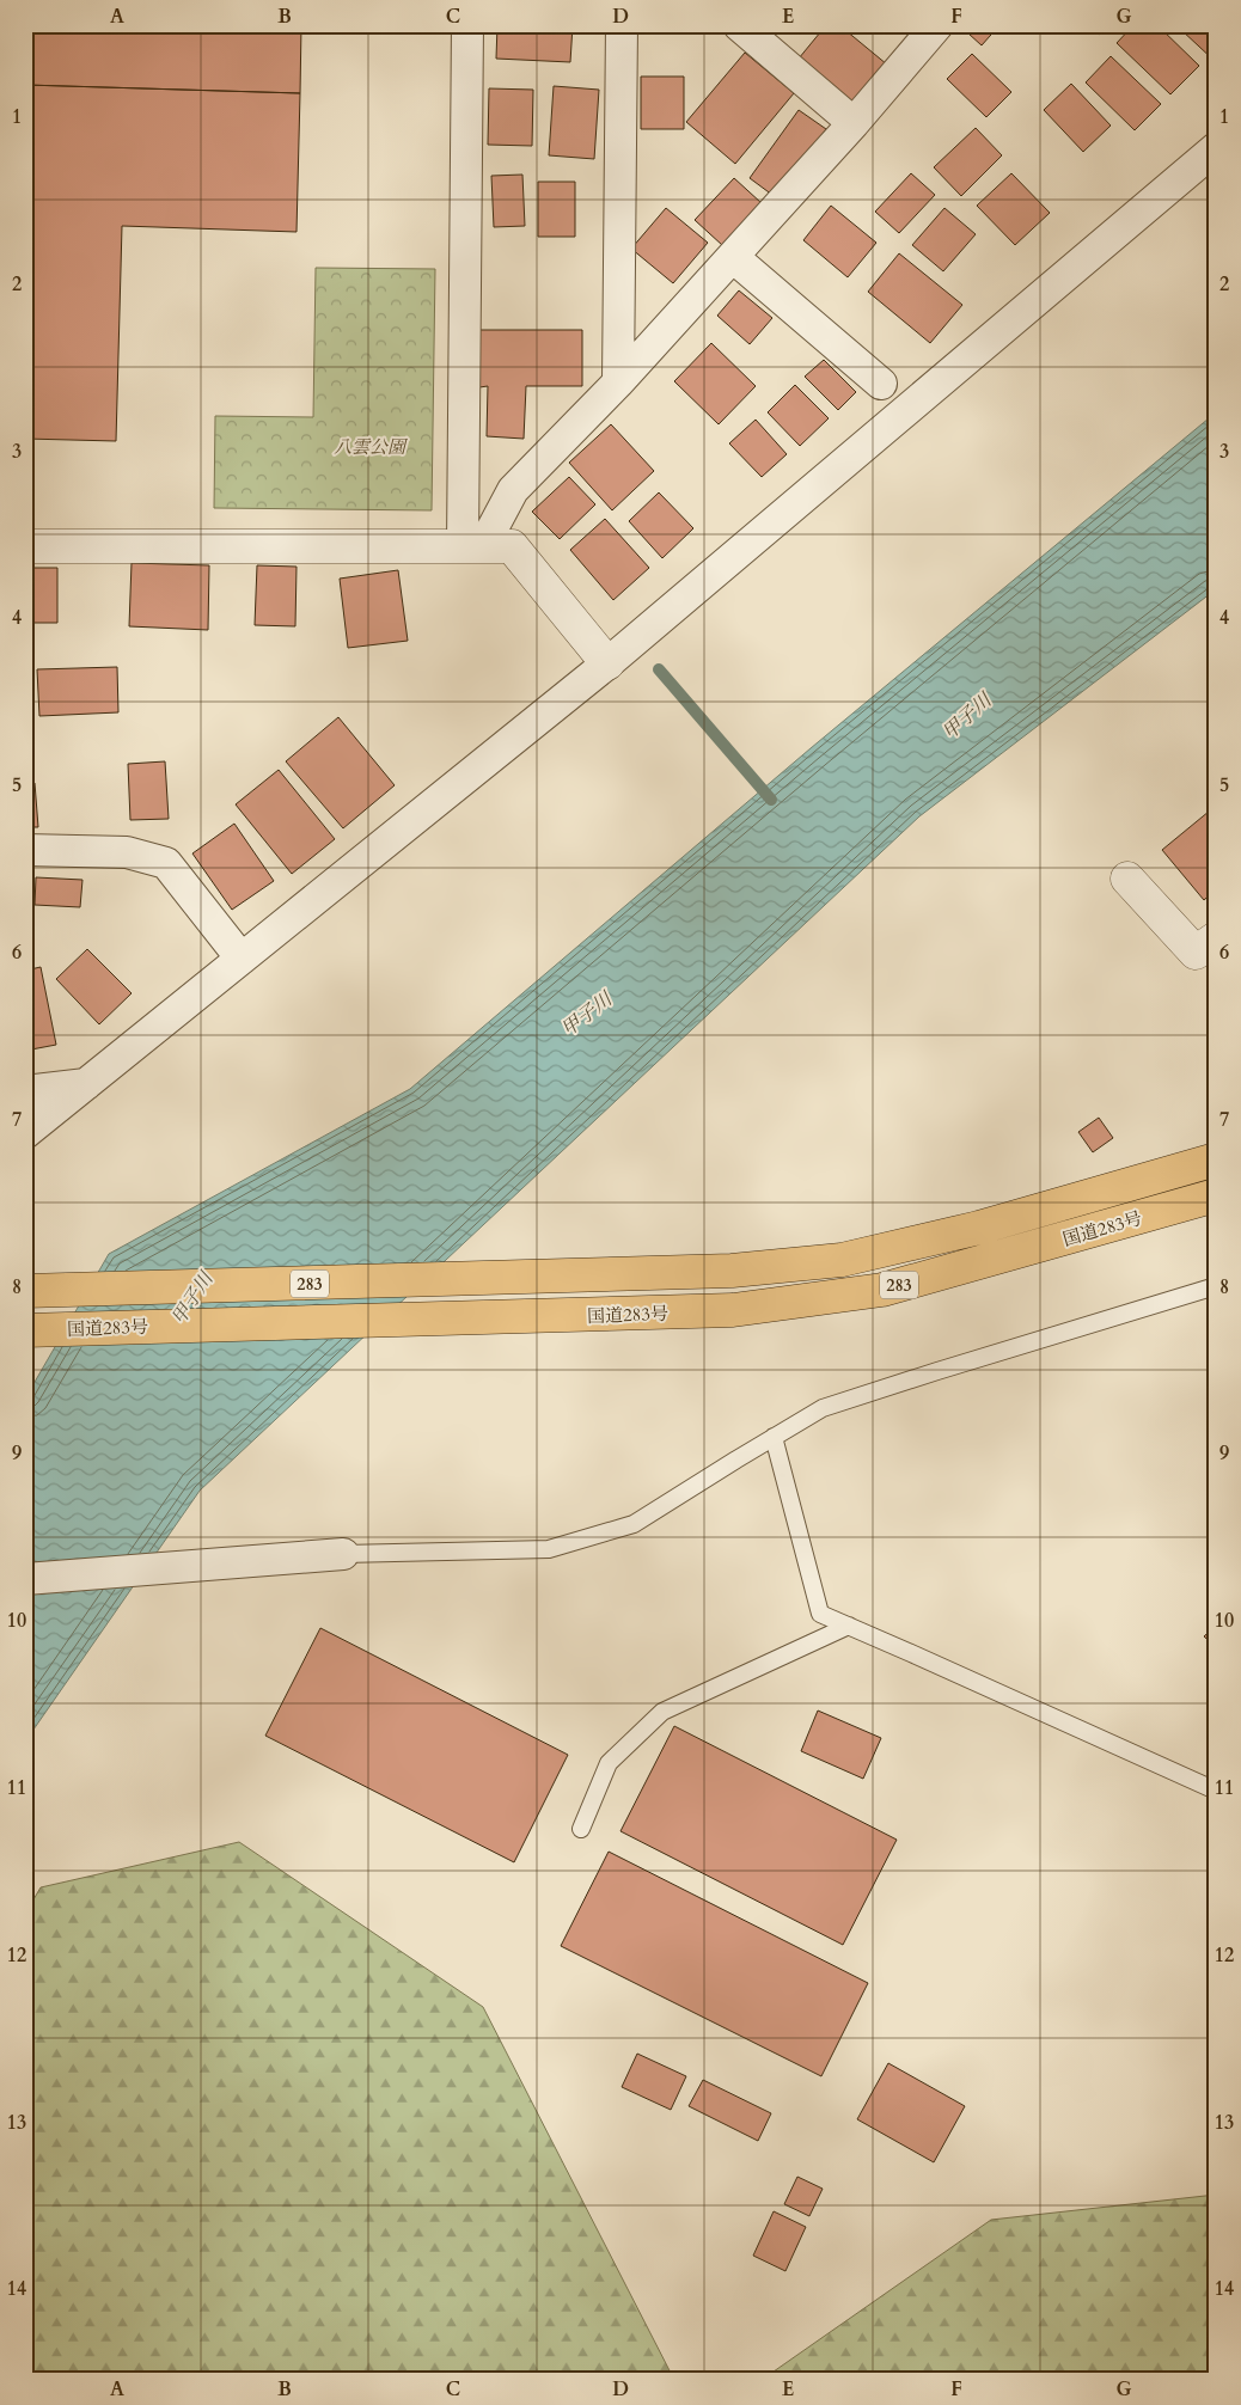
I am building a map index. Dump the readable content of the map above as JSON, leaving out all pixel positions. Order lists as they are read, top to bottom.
{
  "streets": {
    "highway": ["国道283号", "283"]
  },
  "water": ["甲子川"],
  "parks": ["八雲公園"],
  "grid": {
    "columns": [
      "A",
      "B",
      "C",
      "D",
      "E",
      "F",
      "G"
    ],
    "rows": [
      "1",
      "2",
      "3",
      "4",
      "5",
      "6",
      "7",
      "8",
      "9",
      "10",
      "11",
      "12",
      "13",
      "14"
    ]
  }
}
